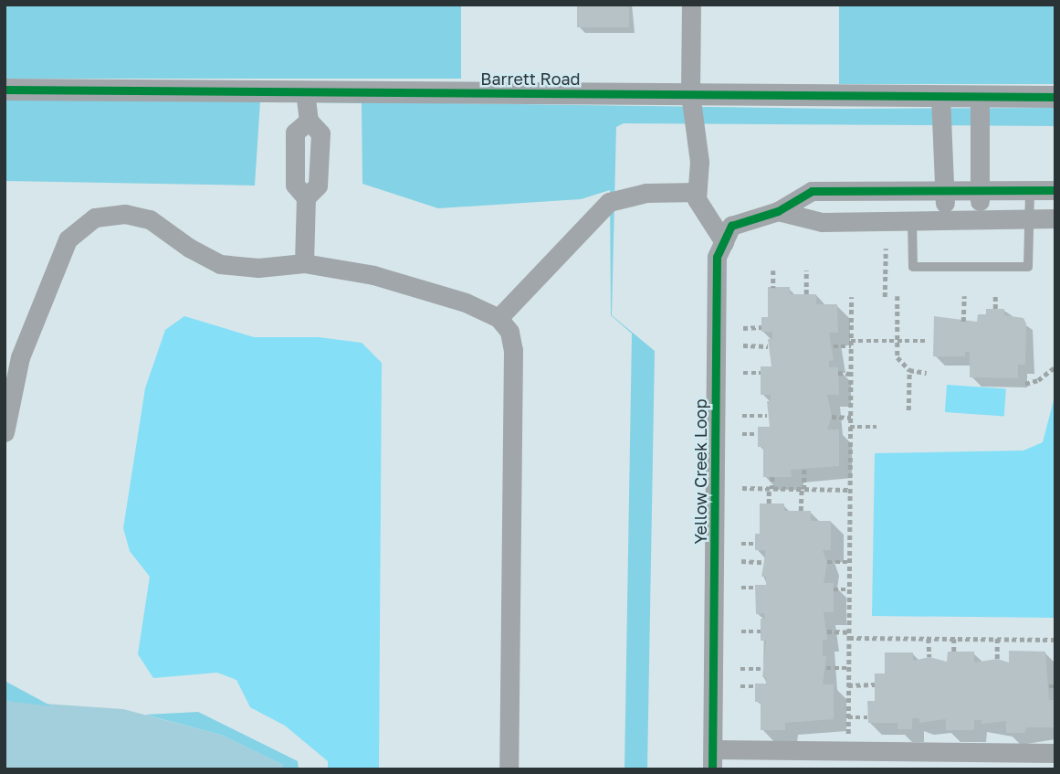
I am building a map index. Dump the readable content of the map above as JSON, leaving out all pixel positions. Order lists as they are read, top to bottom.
{
  "streets": {
    "street": ["Barrett Road", "Yellow Creek Loop"]
  }
}
